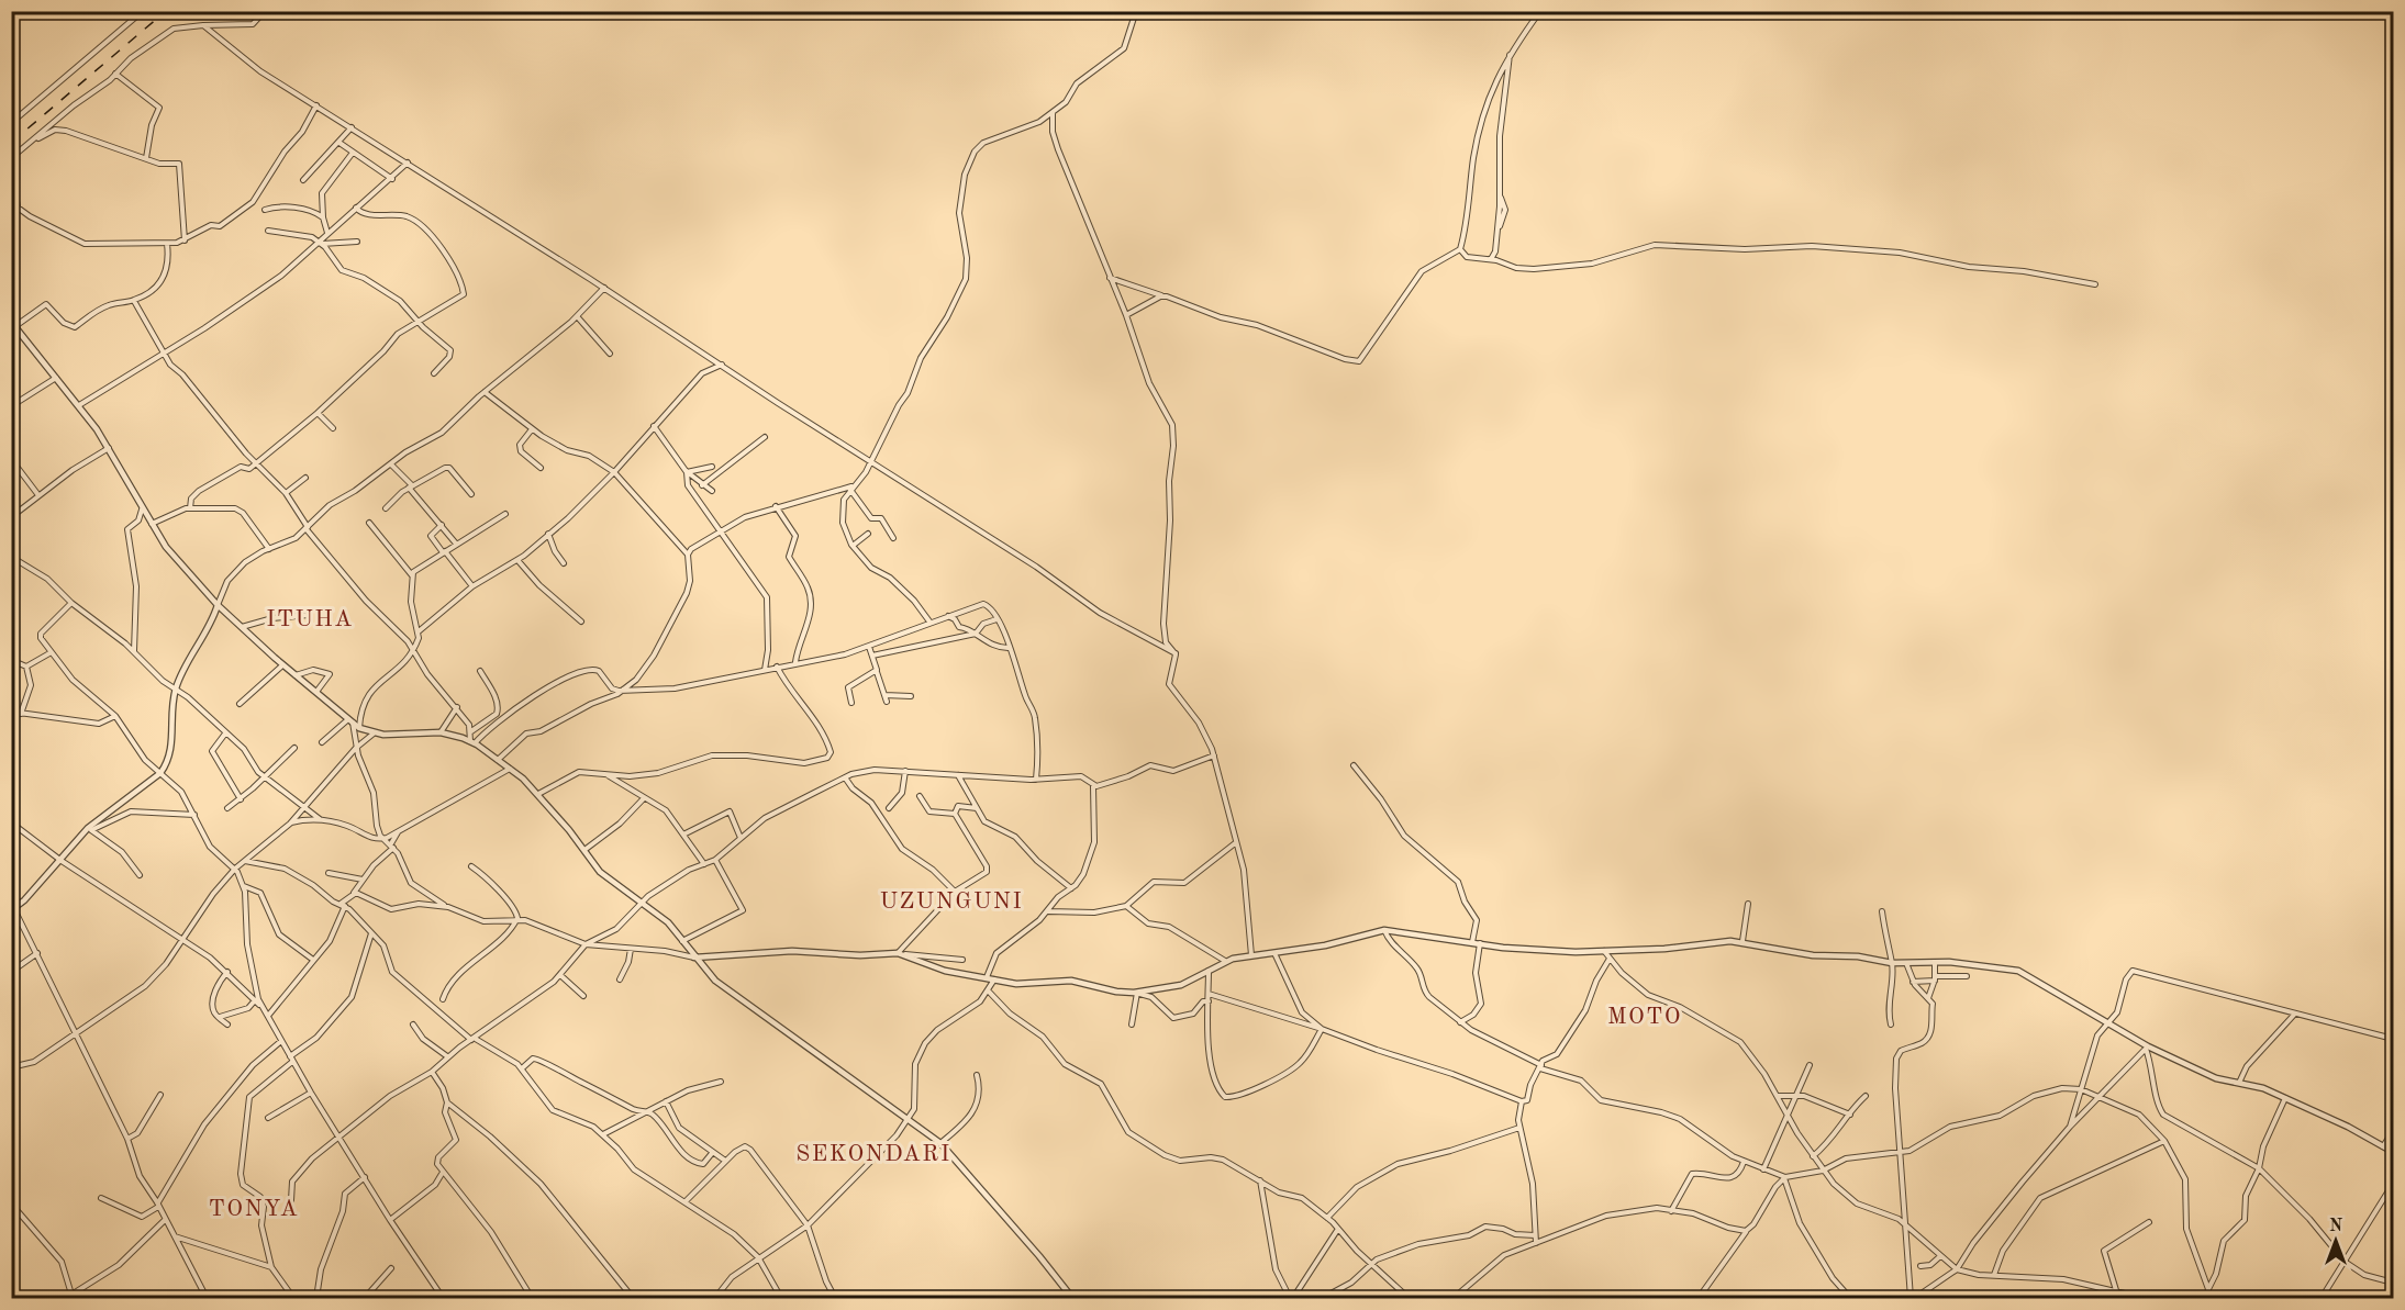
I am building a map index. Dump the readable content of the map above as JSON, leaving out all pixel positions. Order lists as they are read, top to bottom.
{
  "districts": [
    "ITUHA",
    "UZUNGUNI",
    "MOTO",
    "SEKONDARI",
    "TONYA"
  ],
  "north": "top"
}
